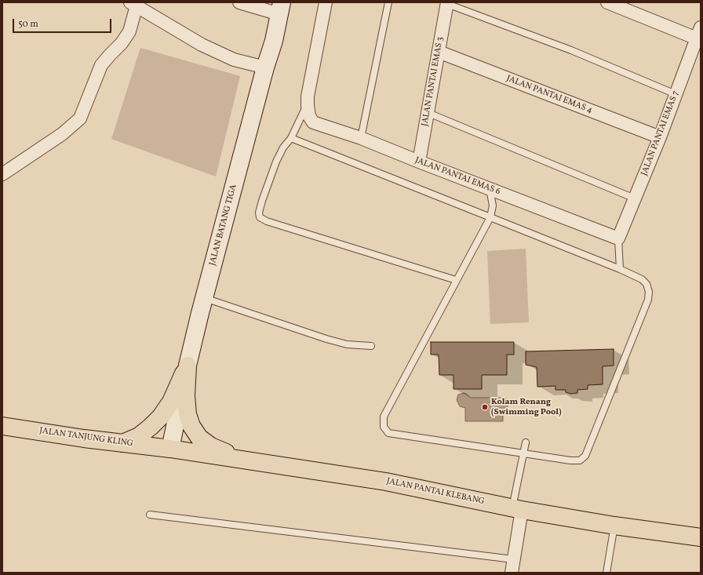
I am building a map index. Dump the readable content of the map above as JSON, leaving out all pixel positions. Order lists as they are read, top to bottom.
{
  "streets": {
    "highway": ["JALAN TANJUNG KLING", "JALAN PANTAI KLEBANG"],
    "main road": ["JALAN BATANG TIGA"],
    "street": [
      "JALAN PANTAI EMAS 3",
      "JALAN PANTAI EMAS 4",
      "JALAN PANTAI EMAS 7",
      "JALAN PANTAI EMAS 6"
    ]
  },
  "crossings": [
    ["JALAN PANTAI EMAS 3", "JALAN PANTAI EMAS 4"],
    ["JALAN PANTAI EMAS 3", "JALAN PANTAI EMAS 6"],
    ["JALAN PANTAI EMAS 4", "JALAN PANTAI EMAS 7"],
    ["JALAN PANTAI EMAS 7", "JALAN PANTAI EMAS 6"],
    ["JALAN BATANG TIGA", "JALAN TANJUNG KLING"],
    ["JALAN BATANG TIGA", "JALAN PANTAI KLEBANG"],
    ["JALAN TANJUNG KLING", "JALAN PANTAI KLEBANG"]
  ],
  "places": ["Kolam Renang (Swimming Pool)"],
  "scale_bar": "50 m"
}
